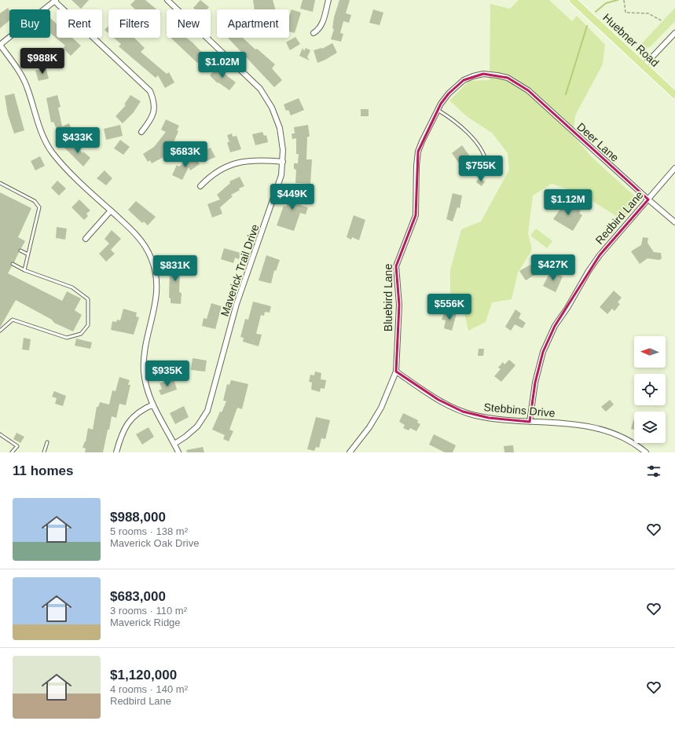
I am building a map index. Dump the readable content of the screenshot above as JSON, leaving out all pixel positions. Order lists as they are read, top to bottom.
{
  "streets": {
    "main road": ["Huebner Road"],
    "street": [
      "Deer Lane",
      "Redbird Lane",
      "Maverick Trail Drive",
      "Bluebird Lane",
      "Stebbins Drive"
    ]
  },
  "crossings": [
    ["Deer Lane", "Redbird Lane"],
    ["Deer Lane", "Bluebird Lane"],
    ["Redbird Lane", "Stebbins Drive"],
    ["Bluebird Lane", "Stebbins Drive"]
  ],
  "north": "left",
  "page": {
    "chip": [
      "Buy",
      "Rent",
      "Filters",
      "New",
      "Apartment"
    ],
    "price": [
      "$988K",
      "$1.02M",
      "$433K",
      "$683K",
      "$755K",
      "$449K",
      "$1.12M",
      "$427K",
      "$831K",
      "$556K",
      "$935K"
    ],
    "heading": "11 homes",
    "list": [
      {
        "name": "$988,000",
        "note": "5 rooms · 138 m² · Maverick Oak Drive"
      },
      {
        "name": "$683,000",
        "note": "3 rooms · 110 m² · Maverick Ridge"
      },
      {
        "name": "$1,120,000",
        "note": "4 rooms · 140 m² · Redbird Lane"
      }
    ]
  }
}
